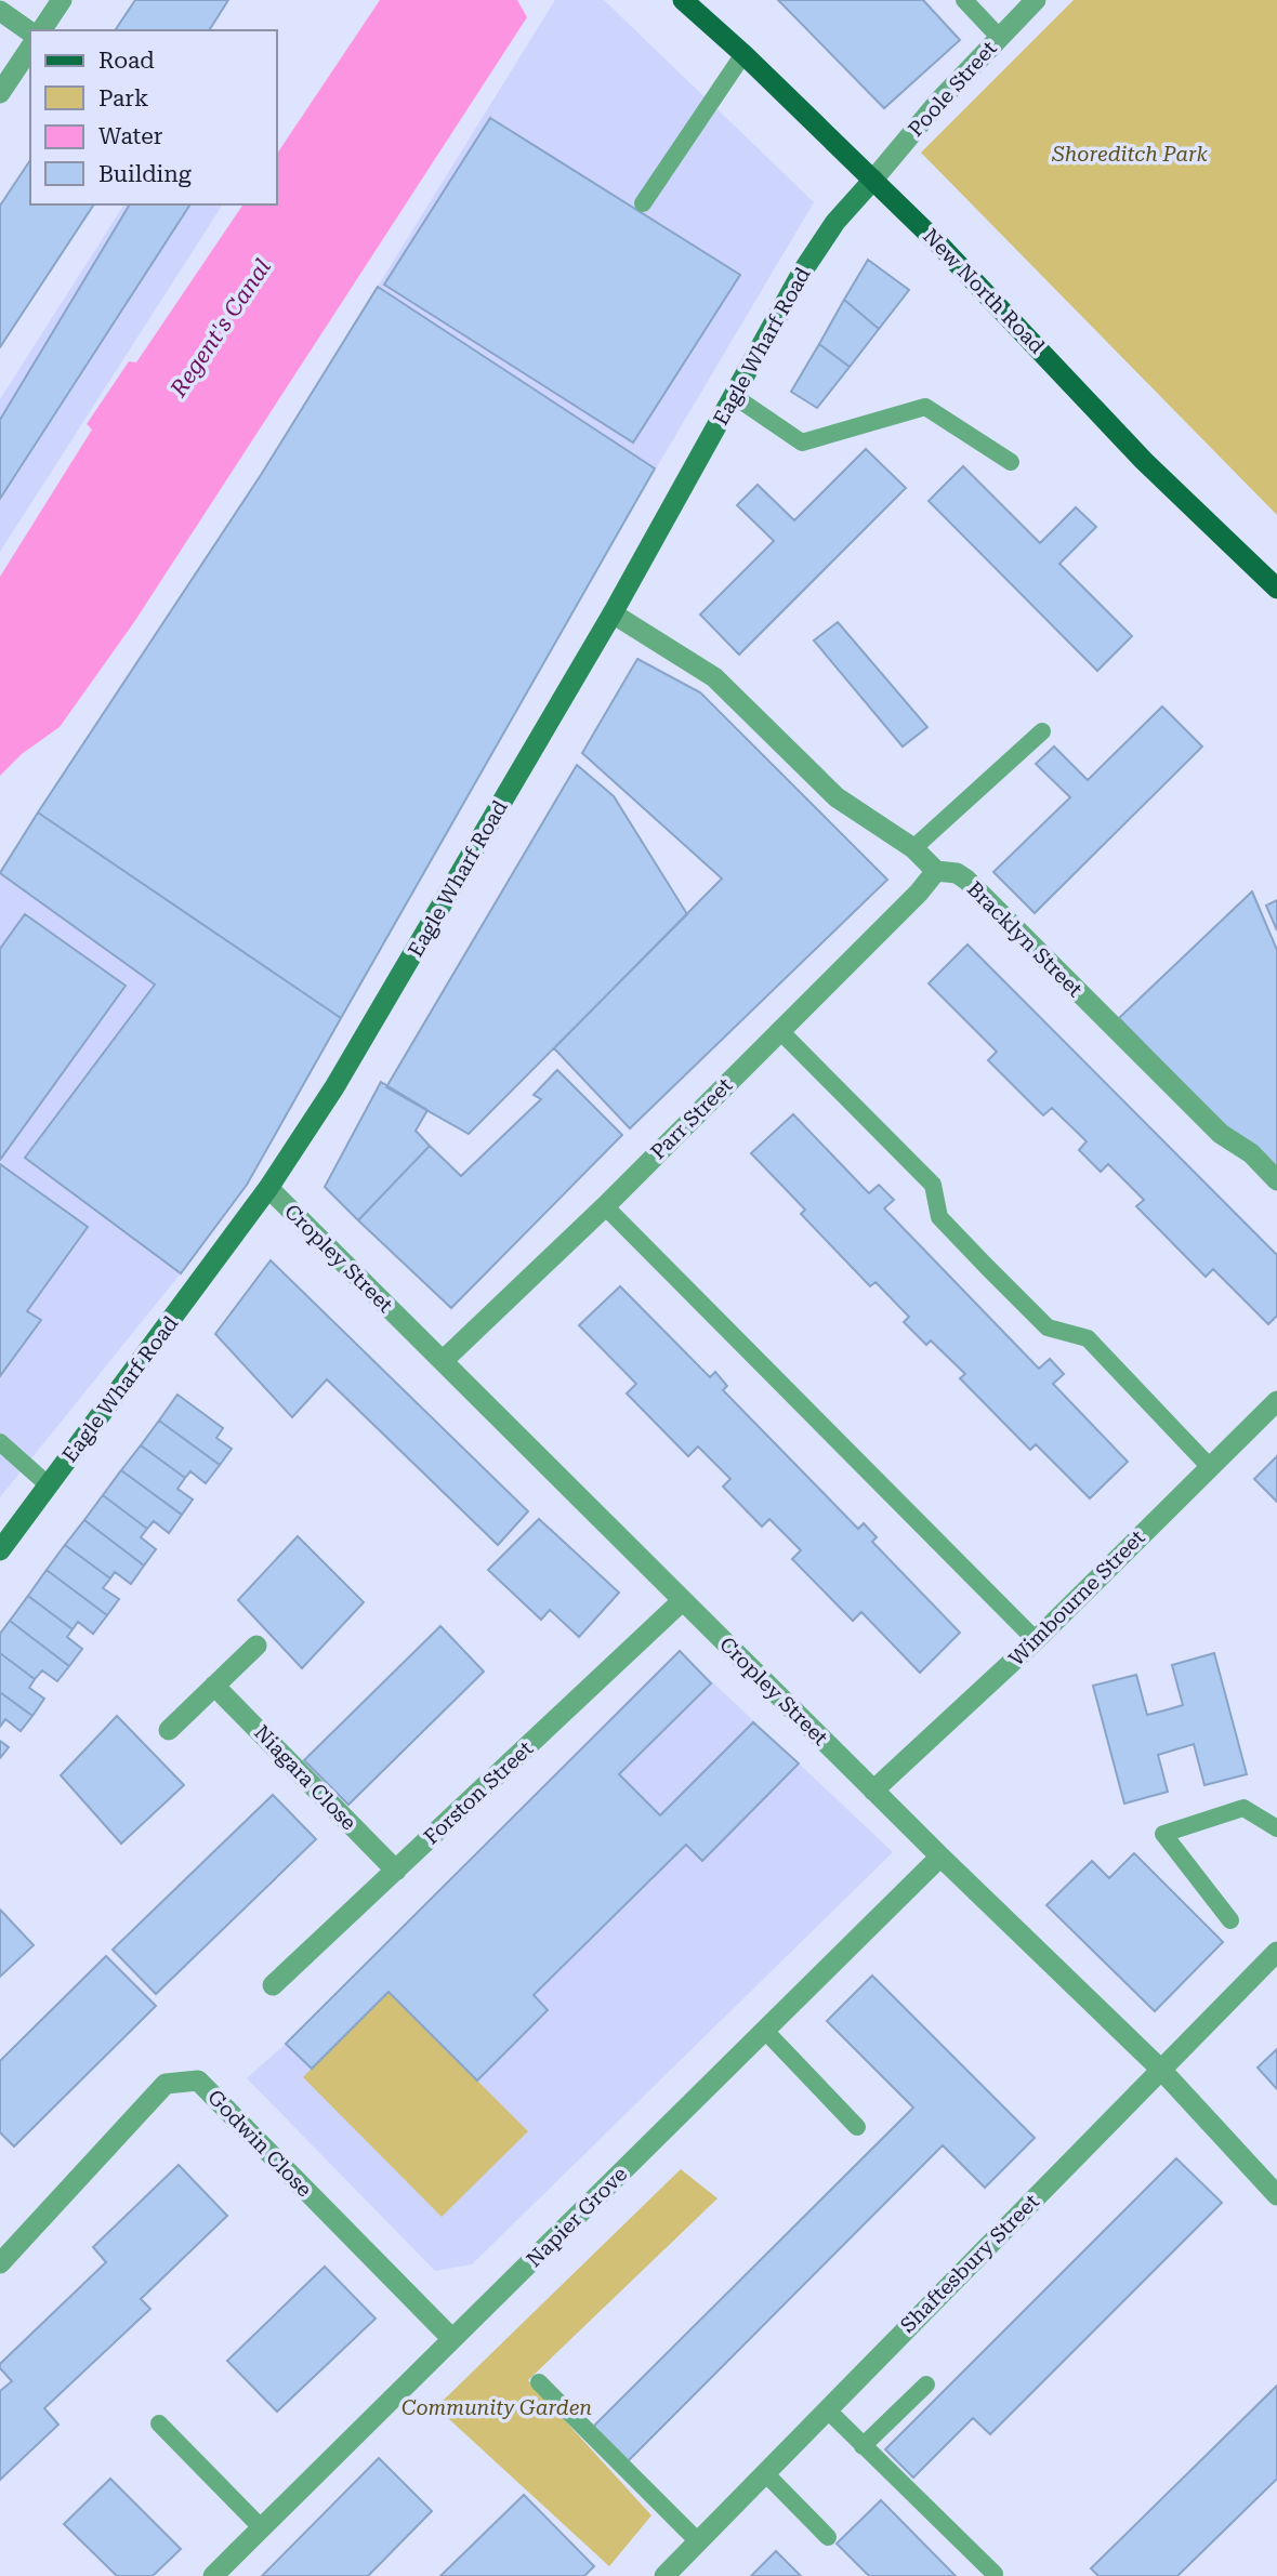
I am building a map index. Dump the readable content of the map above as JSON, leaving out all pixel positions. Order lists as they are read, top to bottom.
{
  "streets": {
    "main road": ["New North Road", "Eagle Wharf Road"],
    "street": [
      "Poole Street",
      "Bracklyn Street",
      "Parr Street",
      "Cropley Street",
      "Wimbourne Street",
      "Niagara Close",
      "Forston Street",
      "Godwin Close",
      "Napier Grove",
      "Shaftesbury Street"
    ]
  },
  "crossings": [
    ["Poole Street", "New North Road"],
    ["Poole Street", "Eagle Wharf Road"],
    ["New North Road", "Eagle Wharf Road"],
    ["Eagle Wharf Road", "Bracklyn Street"],
    ["Eagle Wharf Road", "Cropley Street"],
    ["Bracklyn Street", "Parr Street"],
    ["Parr Street", "Cropley Street"],
    ["Cropley Street", "Wimbourne Street"],
    ["Cropley Street", "Forston Street"],
    ["Cropley Street", "Napier Grove"],
    ["Cropley Street", "Shaftesbury Street"],
    ["Niagara Close", "Forston Street"],
    ["Godwin Close", "Napier Grove"]
  ],
  "water": ["Regent's Canal"],
  "parks": ["Shoreditch Park", "Community Garden"],
  "legend": [
    "Road",
    "Park",
    "Water",
    "Building"
  ]
}
